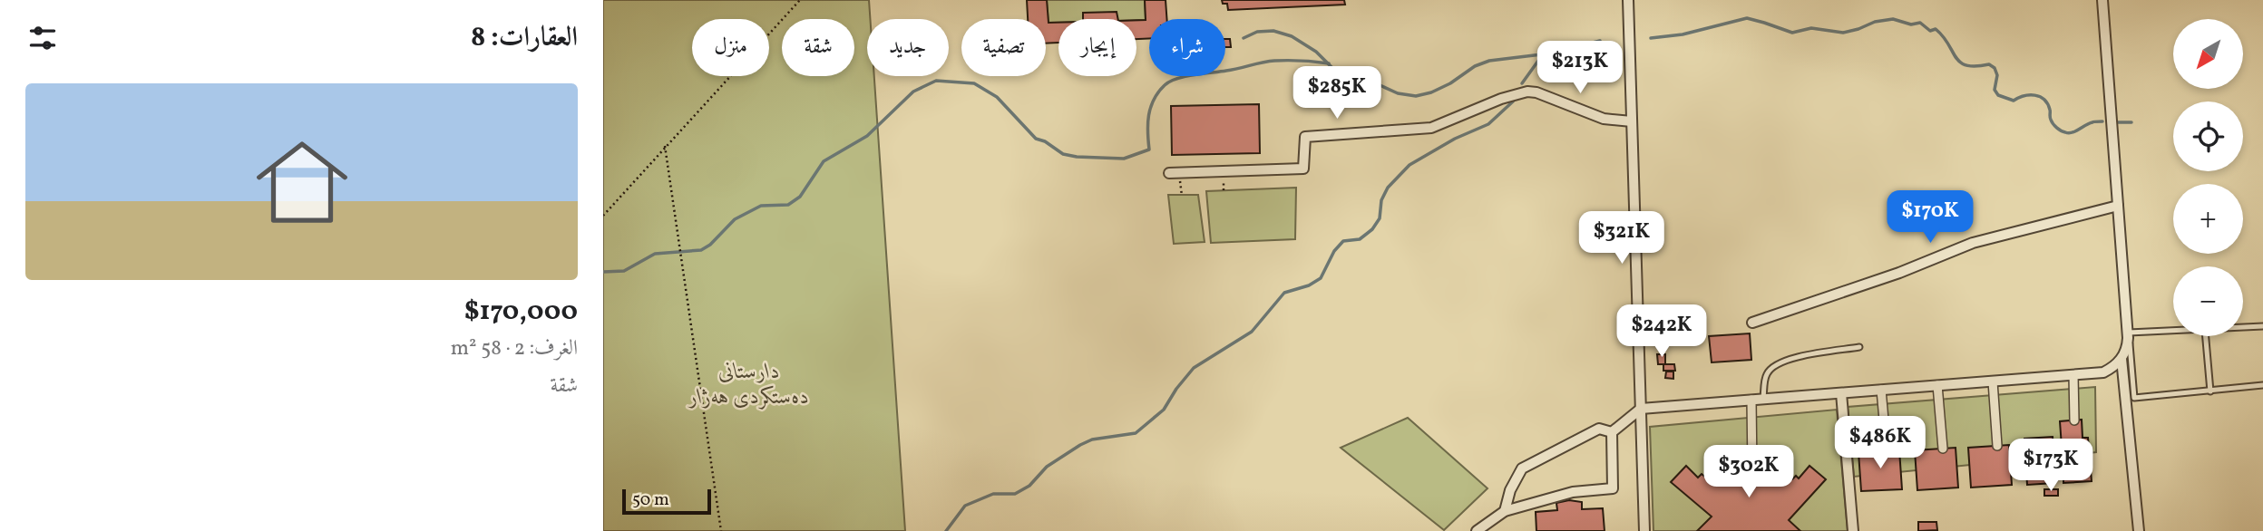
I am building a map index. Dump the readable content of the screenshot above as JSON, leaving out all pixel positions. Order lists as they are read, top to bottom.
{
  "parks": ["دارستانی دەستکردی هەژار"],
  "scale_bar": "50 m",
  "north": "bottom left",
  "page": {
    "heading": "العقارات: 8",
    "map_buttons": ["+", "−"],
    "chip": [
      "شراء",
      "إيجار",
      "تصفية",
      "جديد",
      "شقة",
      "منزل"
    ],
    "price": [
      "$213K",
      "$285K",
      "$170K",
      "$321K",
      "$242K",
      "$486K",
      "$173K",
      "$302K"
    ],
    "list": [
      {
        "name": "$170,000",
        "note": "الغرف: 2 · 58 m² · شقة"
      }
    ],
    "scale": "50 m"
  }
}
